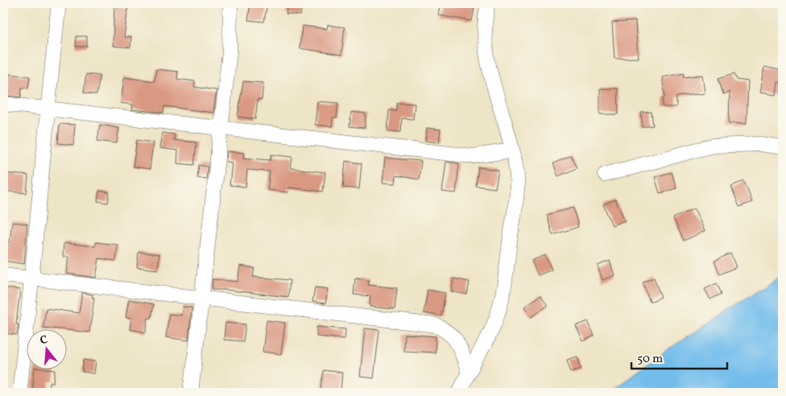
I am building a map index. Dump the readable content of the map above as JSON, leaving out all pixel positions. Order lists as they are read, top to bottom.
{
  "scale_bar": "50 m",
  "north": "top"
}
